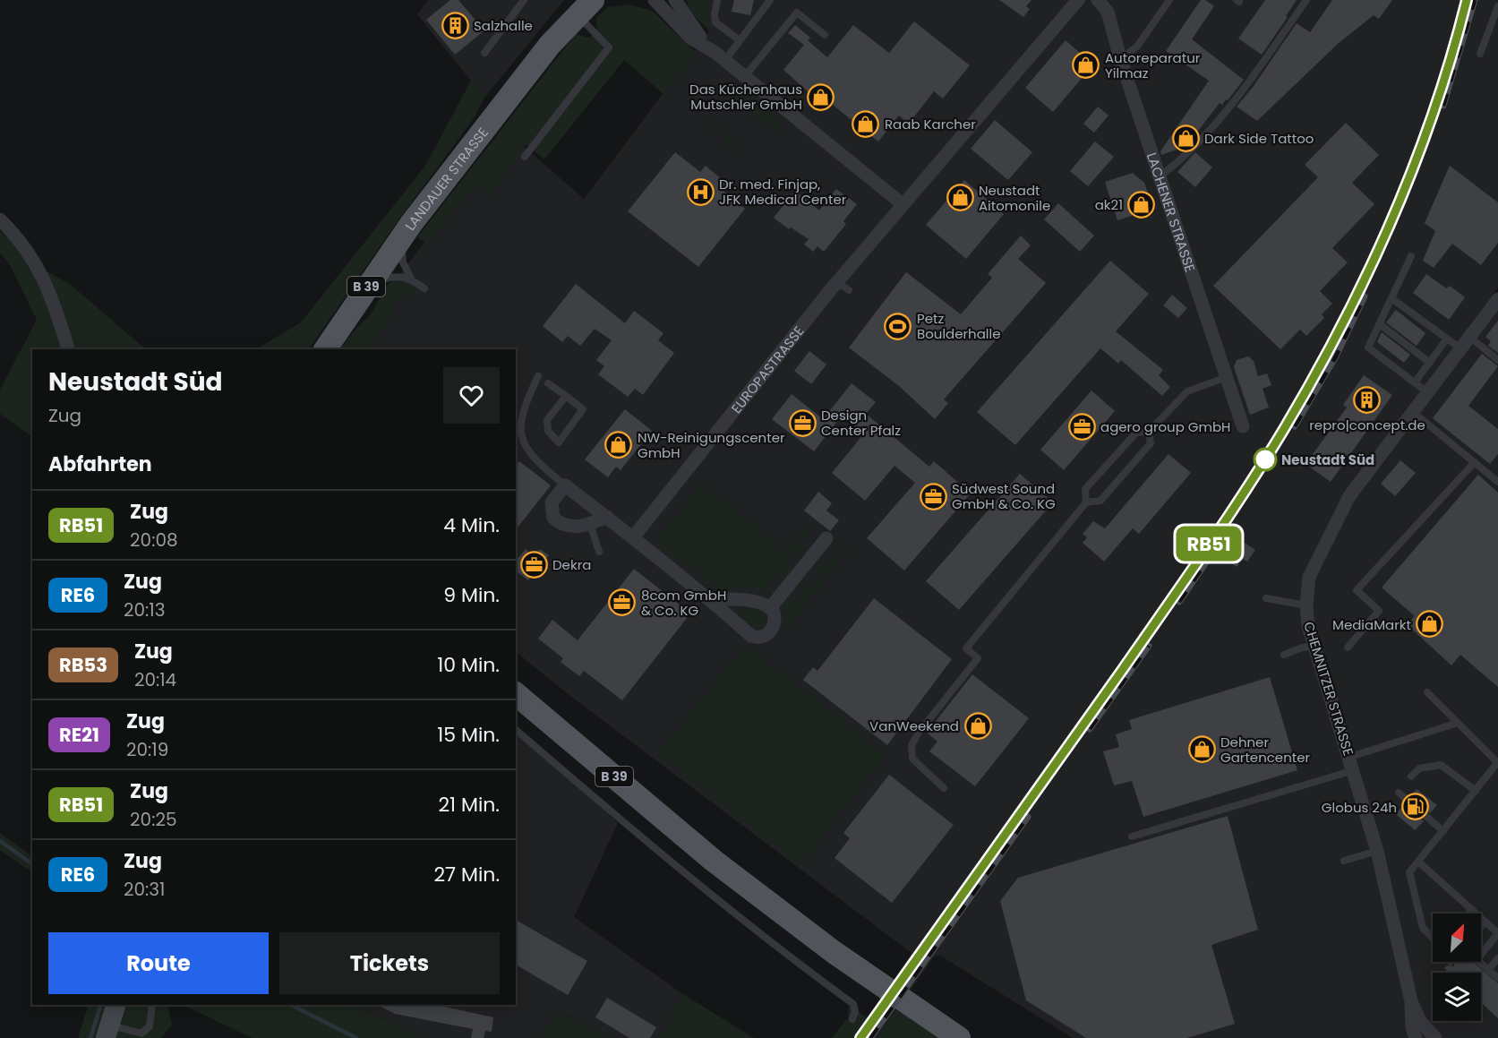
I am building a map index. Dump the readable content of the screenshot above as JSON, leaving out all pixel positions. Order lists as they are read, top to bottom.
{
  "streets": {
    "main road": ["LANDAUER STRASSE", "B 39"],
    "street": ["LACHENER STRASSE", "EUROPASTRASSE", "CHEMNITZER STRASSE"]
  },
  "places": {
    "building": ["Salzhalle", "repro|concept.de"],
    "shop": [
      "Autoreparatur Yilmaz",
      "Das Küchenhaus Mutschler GmbH",
      "Raab Karcher",
      "Dark Side Tattoo",
      "Neustadt Aitomonile",
      "ak21",
      "NW-Reinigungscenter GmbH",
      "MediaMarkt",
      "VanWeekend",
      "Dehner Gartencenter"
    ],
    "hospital": ["Dr. med. Finjap, JFK Medical Center"],
    "sports": ["Petz Boulderhalle"],
    "office": [
      "Design Center Pfalz",
      "agero group GmbH",
      "Südwest Sound GmbH & Co. KG",
      "Dekra",
      "8com GmbH & Co. KG"
    ],
    "other": ["Neustadt Süd"],
    "fuel station": ["Globus 24h"]
  },
  "north": "top right",
  "page": {
    "on_map": "RB51",
    "heading": [
      ["Neustadt Süd", "Zug"],
      "Abfahrten"
    ],
    "list": [
      {
        "mark": "RB51",
        "name": "Zug",
        "note": "20:08",
        "value": "4 Min."
      },
      {
        "mark": "RE6",
        "name": "Zug",
        "note": "20:13",
        "value": "9 Min."
      },
      {
        "mark": "RB53",
        "name": "Zug",
        "note": "20:14",
        "value": "10 Min."
      },
      {
        "mark": "RE21",
        "name": "Zug",
        "note": "20:19",
        "value": "15 Min."
      },
      {
        "mark": "RB51",
        "name": "Zug",
        "note": "20:25",
        "value": "21 Min."
      },
      {
        "mark": "RE6",
        "name": "Zug",
        "note": "20:31",
        "value": "27 Min."
      }
    ],
    "buttons": ["Route", "Tickets"]
  }
}
